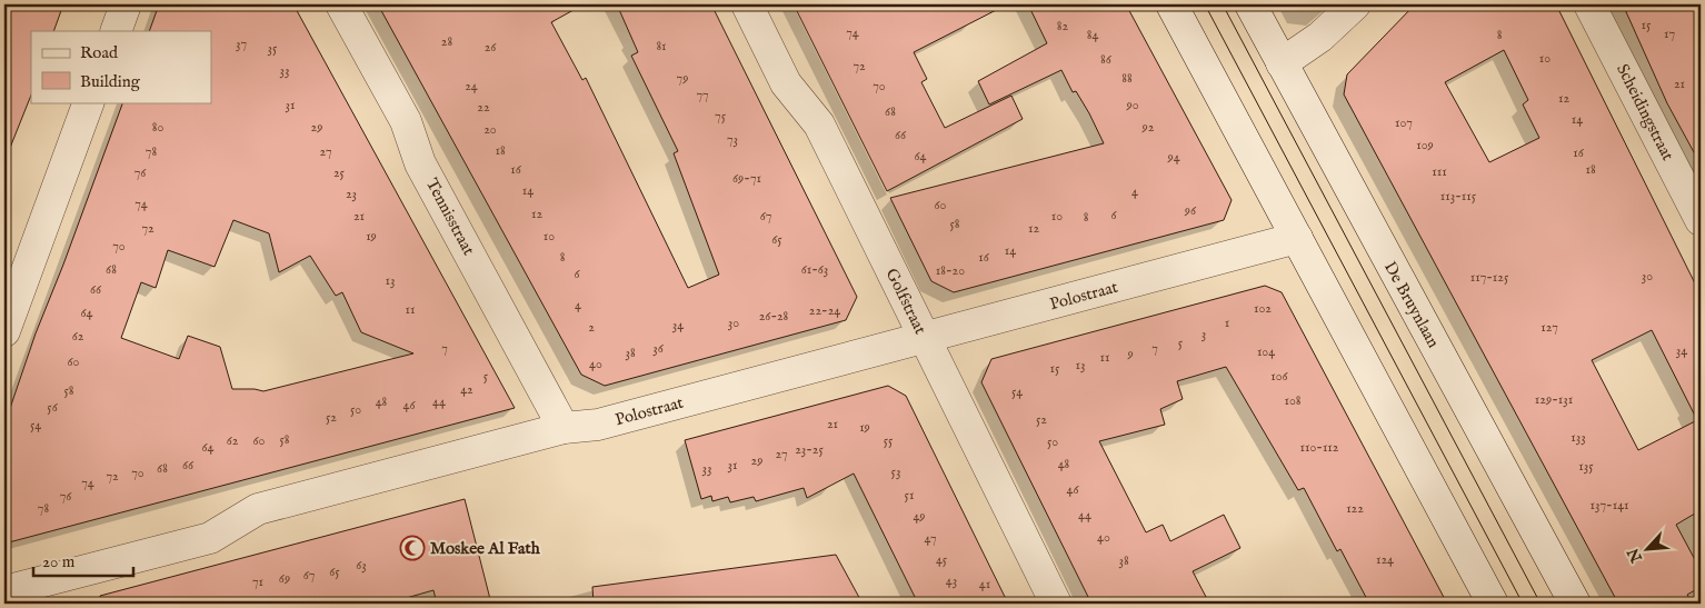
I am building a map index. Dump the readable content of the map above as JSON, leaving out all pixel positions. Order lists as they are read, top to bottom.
{
  "streets": {
    "street": [
      "Scheidingstraat",
      "Tennisstraat",
      "Polostraat",
      "Golfstraat",
      "De Bruynlaan"
    ]
  },
  "crossings": [
    ["Tennisstraat", "Polostraat"],
    ["Polostraat", "Golfstraat"]
  ],
  "places": {
    "mosque": ["Moskee Al Fath"]
  },
  "house_numbers": [
    "15",
    "82",
    "74",
    "17",
    "84",
    "8",
    "28",
    "37",
    "81",
    "26",
    "35",
    "10",
    "86",
    "72",
    "33",
    "79",
    "88",
    "21",
    "24",
    "70",
    "77",
    "12",
    "31",
    "90",
    "22",
    "68",
    "75",
    "14",
    "107",
    "80",
    "29",
    "92",
    "20",
    "66",
    "73",
    "109",
    "18",
    "78",
    "27",
    "16",
    "64",
    "94",
    "16",
    "18",
    "111",
    "76",
    "25",
    "69-71",
    "14",
    "4",
    "23",
    "113-115",
    "74",
    "60",
    "96",
    "12",
    "6",
    "21",
    "67",
    "10",
    "8",
    "58",
    "72",
    "12",
    "19",
    "10",
    "65",
    "70",
    "14",
    "8",
    "16",
    "68",
    "61-63",
    "18-20",
    "6",
    "30",
    "117-125",
    "13",
    "66",
    "4",
    "102",
    "11",
    "22-24",
    "64",
    "26-28",
    "30",
    "1",
    "34",
    "2",
    "127",
    "3",
    "62",
    "5",
    "7",
    "36",
    "7",
    "34",
    "104",
    "38",
    "9",
    "11",
    "60",
    "40",
    "13",
    "15",
    "5",
    "106",
    "42",
    "58",
    "54",
    "129-131",
    "108",
    "48",
    "44",
    "46",
    "56",
    "50",
    "52",
    "52",
    "21",
    "54",
    "19",
    "133",
    "58",
    "62",
    "60",
    "55",
    "50",
    "64",
    "110-112",
    "23-25",
    "27",
    "29",
    "48",
    "66",
    "31",
    "135",
    "68",
    "33",
    "53",
    "70",
    "72",
    "74",
    "46",
    "51",
    "76",
    "137-141",
    "78",
    "122",
    "44",
    "49",
    "40",
    "47",
    "45",
    "124",
    "38",
    "63",
    "65",
    "67",
    "69",
    "43",
    "71",
    "41"
  ],
  "legend": ["Road", "Building"],
  "scale_bar": "20 m",
  "north": "bottom left"
}
